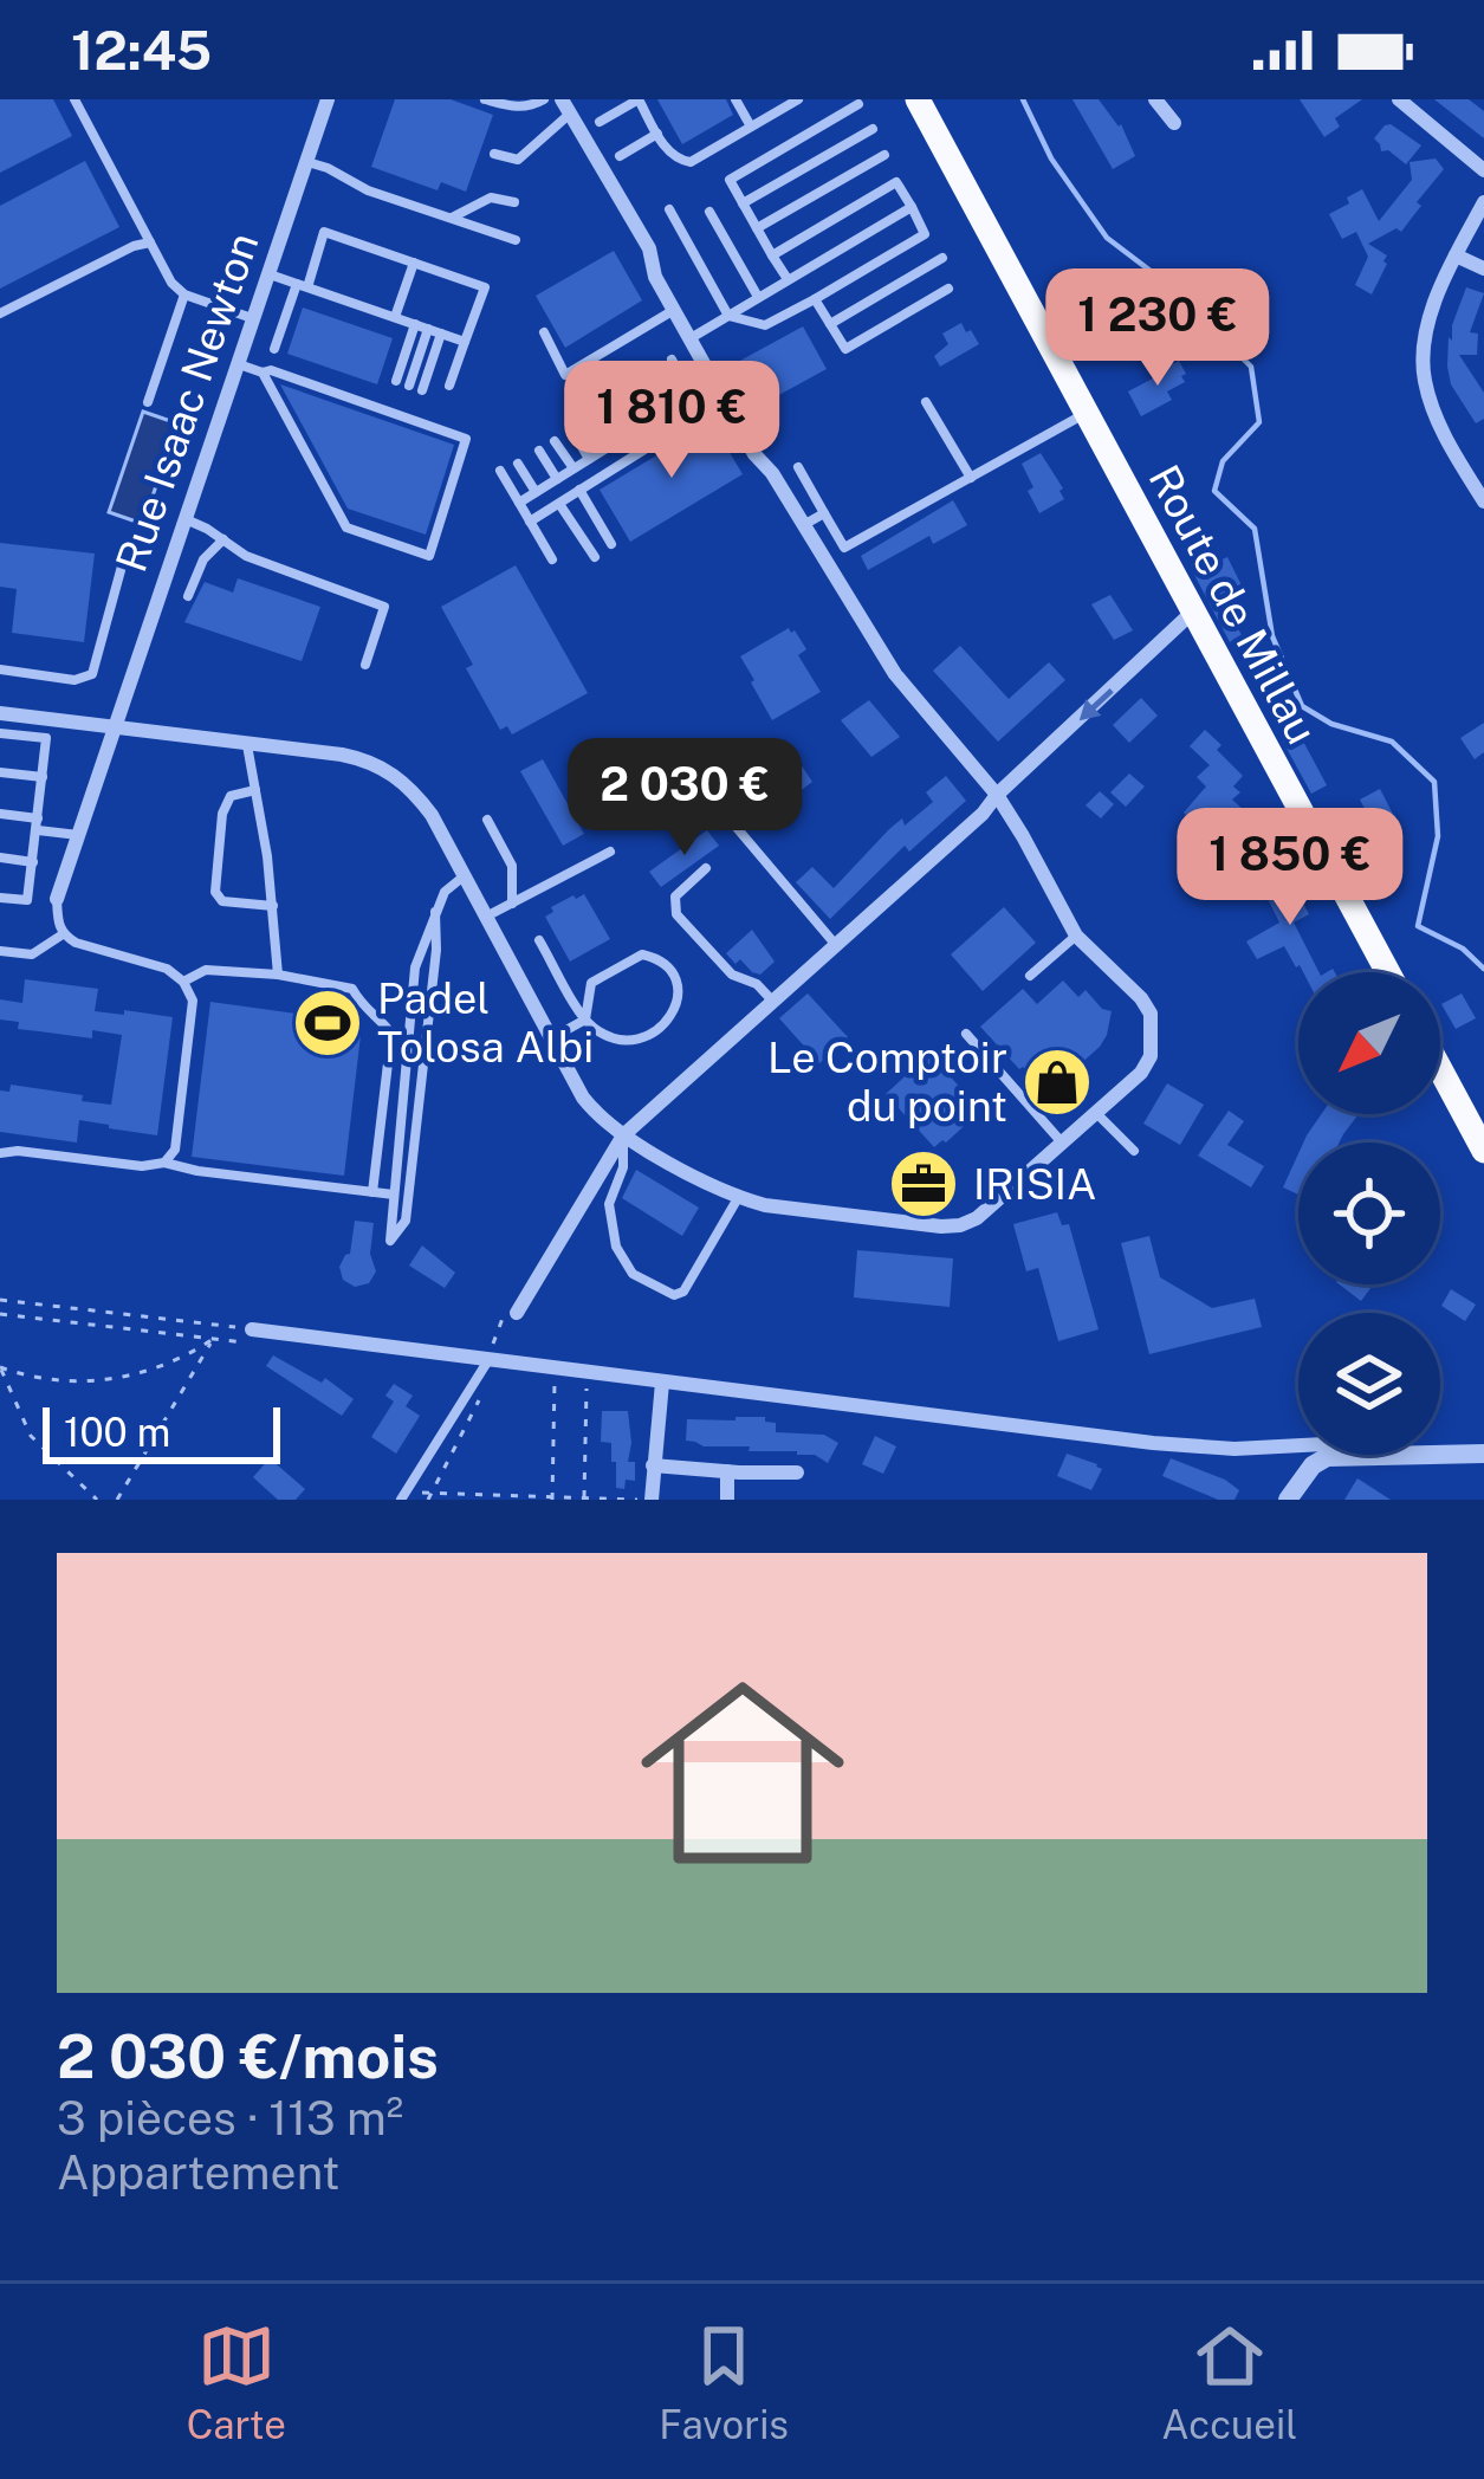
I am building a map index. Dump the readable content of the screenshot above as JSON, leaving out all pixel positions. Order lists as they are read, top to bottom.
{
  "streets": {
    "main road": ["Route de Millau"],
    "street": ["Rue Isaac Newton"]
  },
  "places": {
    "sports": ["Padel Tolosa Albi"],
    "shop": ["Le Comptoir du point"],
    "office": ["IRISIA"]
  },
  "scale_bar": "100 m",
  "north": "bottom left",
  "page": {
    "status": "12:45",
    "price": [
      "1 230 €",
      "1 810 €",
      "2 030 €",
      "1 850 €"
    ],
    "scale": "100 m",
    "list": [
      {
        "name": "2 030 €/mois",
        "note": "3 pièces · 113 m² · Appartement"
      }
    ],
    "tabs": ["Carte", "Favoris", "Accueil"]
  }
}
